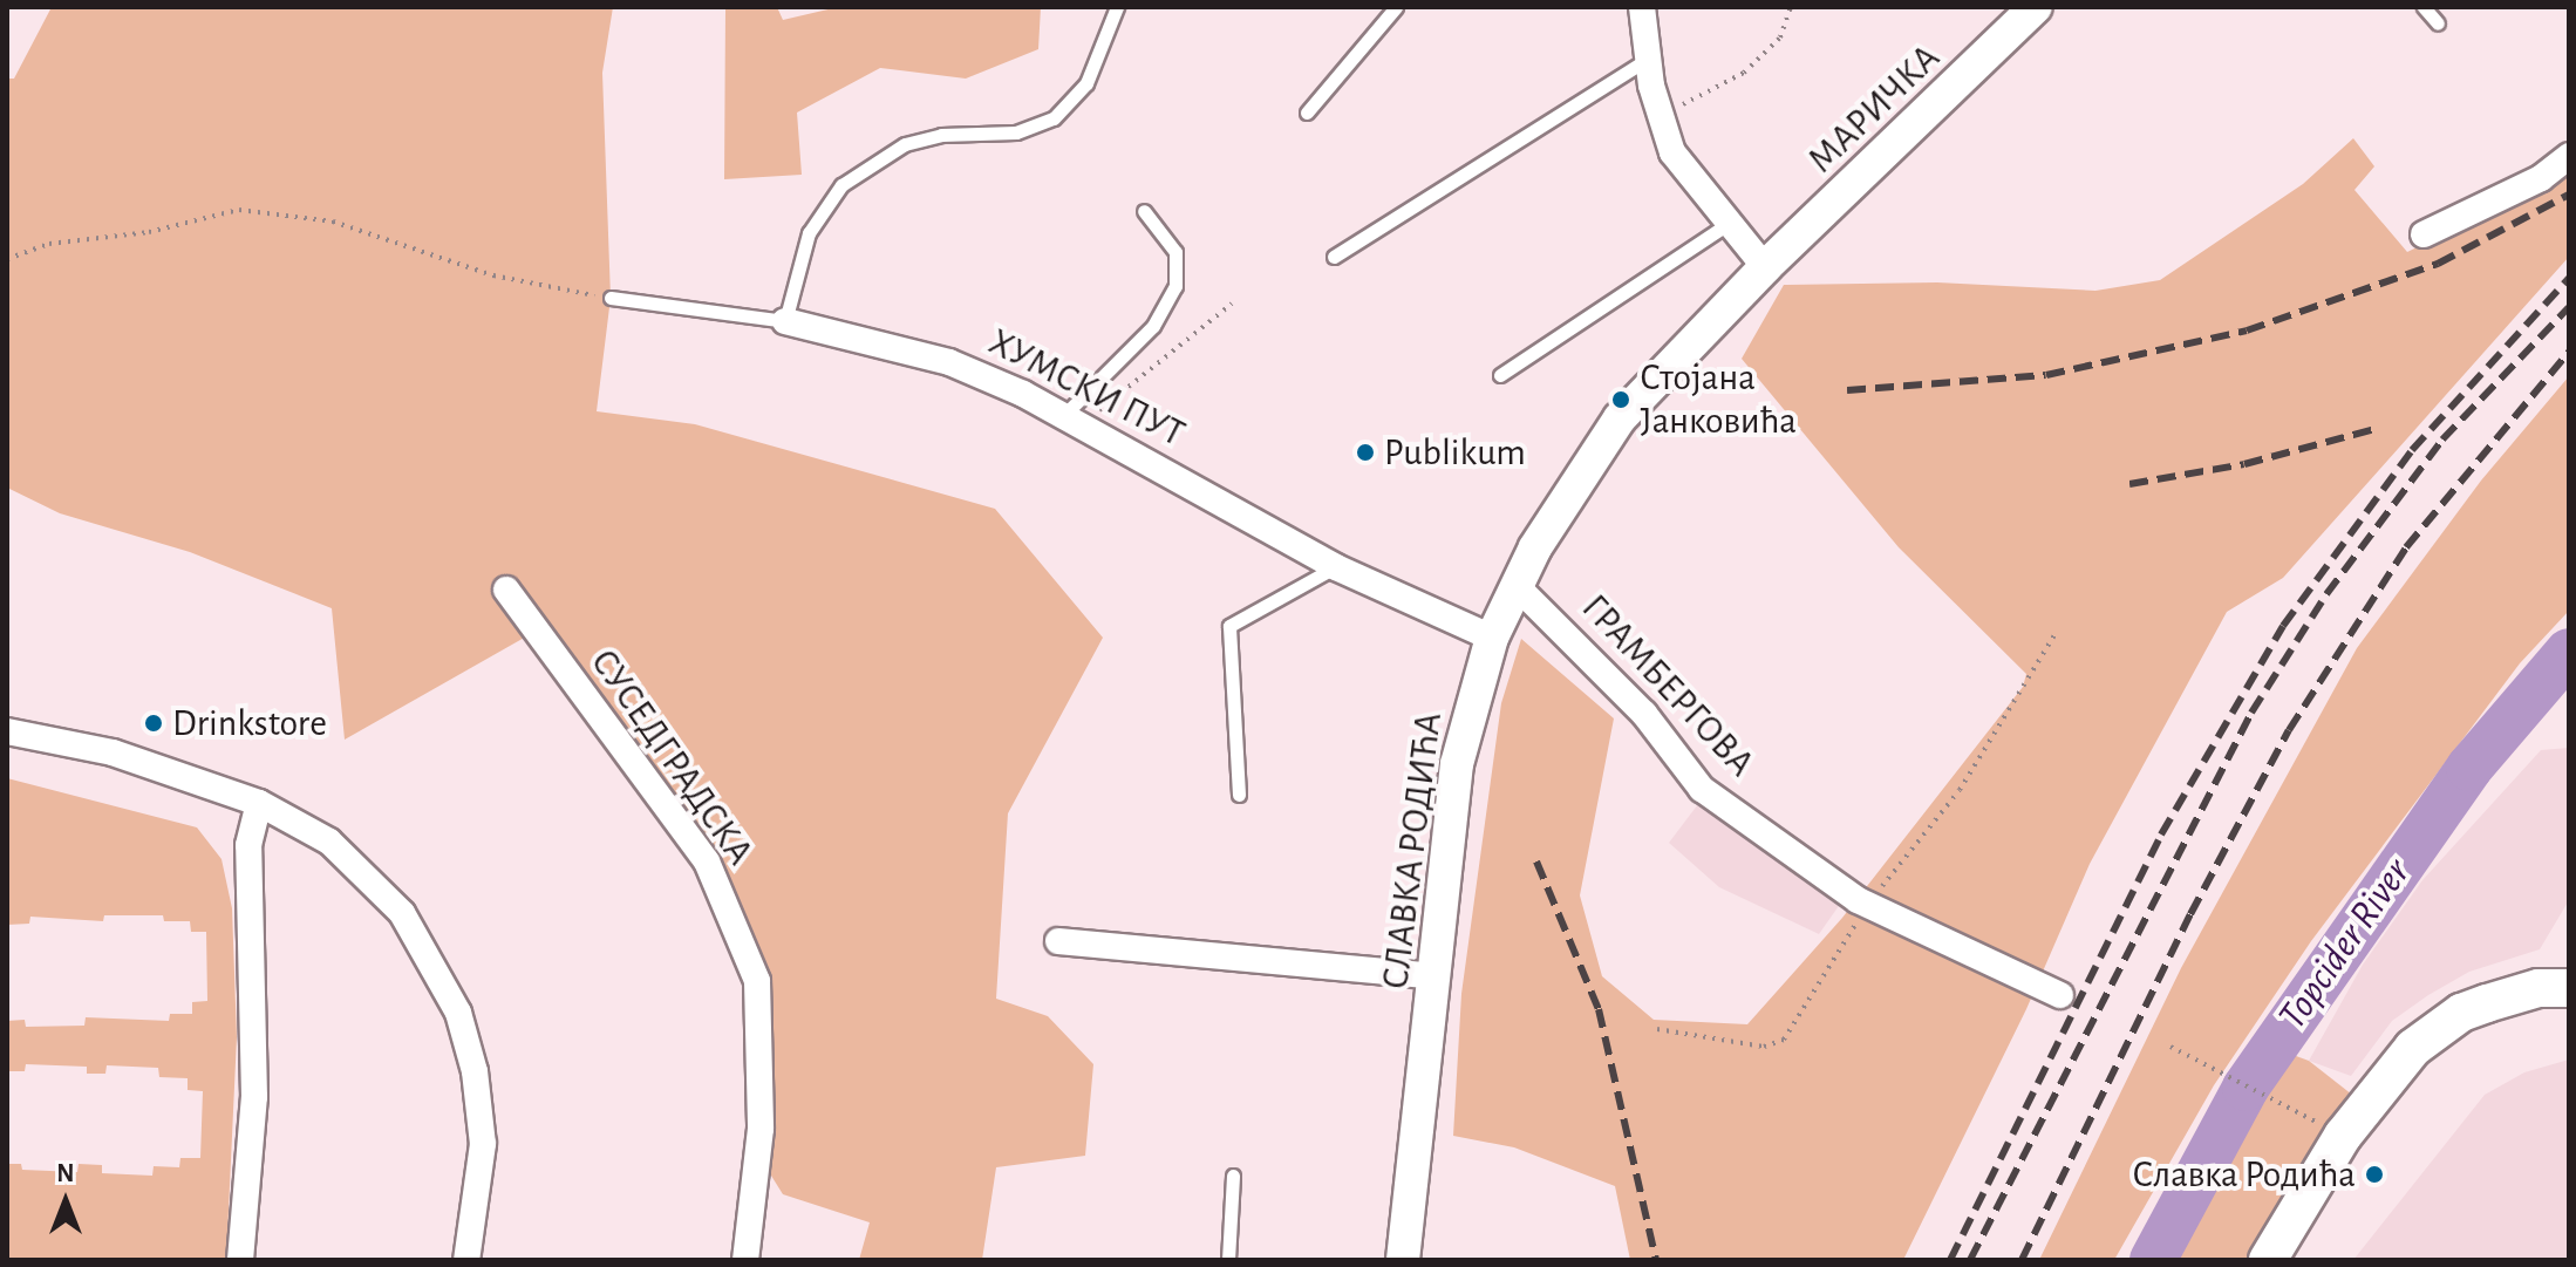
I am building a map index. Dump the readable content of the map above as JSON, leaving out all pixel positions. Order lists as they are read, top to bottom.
{
  "streets": {
    "street": [
      "МАРИЧКА",
      "ХУМСКИ ПУТ",
      "ГРАМБЕРГОВА",
      "СУСЕДГРАДСКА",
      "СЛАВКА РОДИЋА"
    ]
  },
  "crossings": [
    ["МАРИЧКА", "СЛАВКА РОДИЋА"],
    ["ХУМСКИ ПУТ", "СЛАВКА РОДИЋА"],
    ["ГРАМБЕРГОВА", "СЛАВКА РОДИЋА"]
  ],
  "water": ["Topcider River"],
  "places": [
    "Стојана Јанковића",
    "Publikum",
    "Drinkstore",
    "Славка Родића"
  ],
  "north": "top"
}
